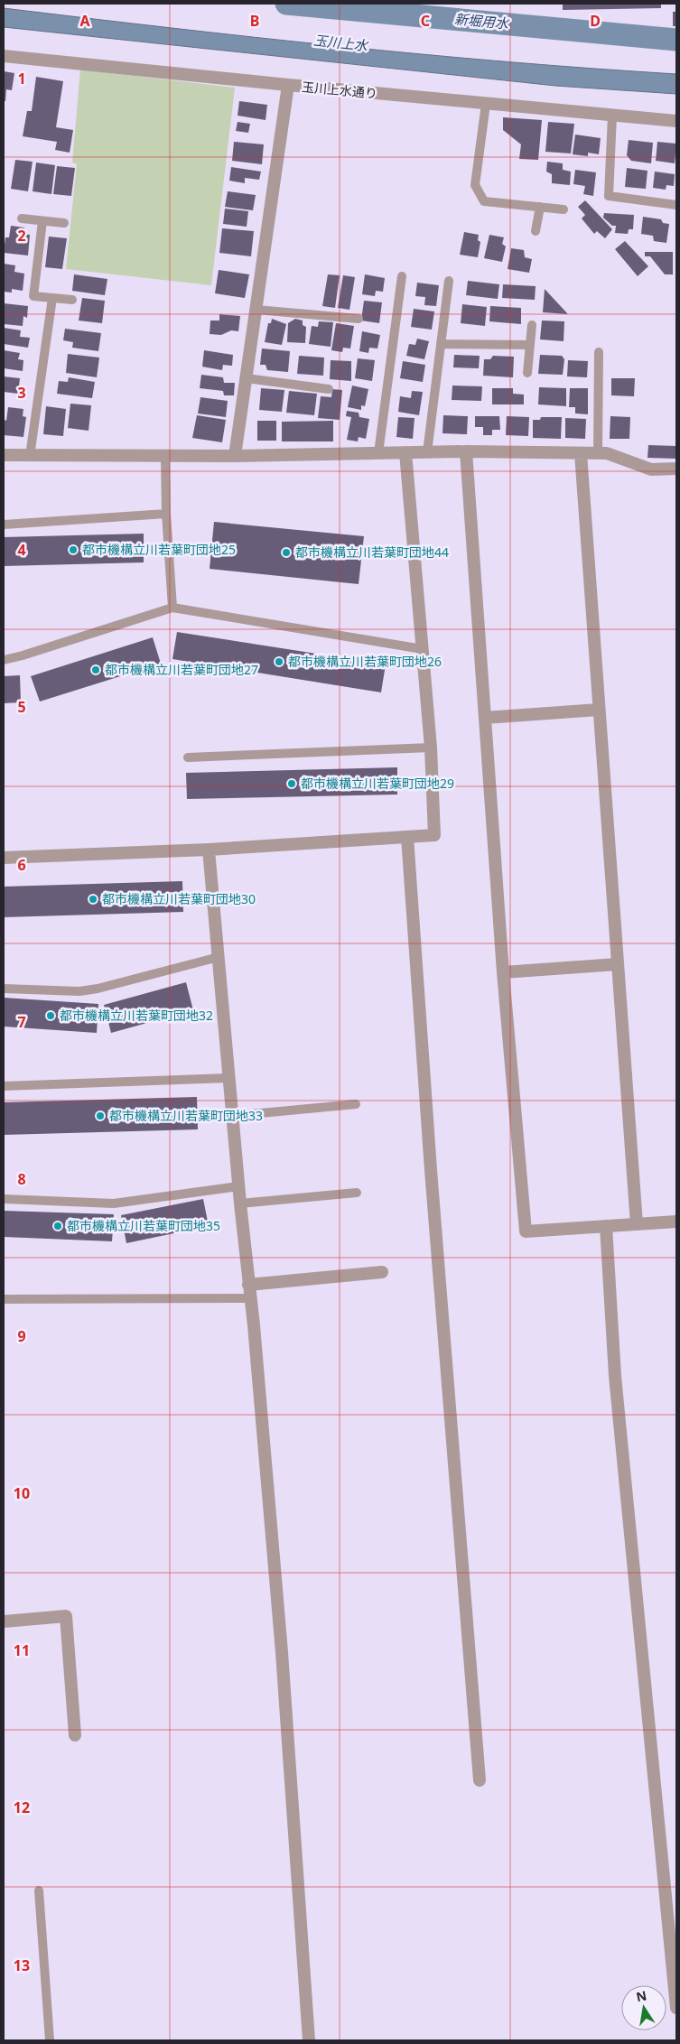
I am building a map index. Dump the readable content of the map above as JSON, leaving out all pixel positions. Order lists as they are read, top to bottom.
{
  "streets": {
    "street": ["玉川上水通り"]
  },
  "water": ["新堀用水", "玉川上水"],
  "places": [
    "都市機構立川若葉町団地25",
    "都市機構立川若葉町団地44",
    "都市機構立川若葉町団地26",
    "都市機構立川若葉町団地27",
    "都市機構立川若葉町団地29",
    "都市機構立川若葉町団地30",
    "都市機構立川若葉町団地32",
    "都市機構立川若葉町団地33",
    "都市機構立川若葉町団地35"
  ],
  "north": "top",
  "grid": {
    "columns": [
      "A",
      "B",
      "C",
      "D"
    ],
    "rows": [
      "1",
      "2",
      "3",
      "4",
      "5",
      "6",
      "7",
      "8",
      "9",
      "10",
      "11",
      "12",
      "13"
    ]
  }
}
